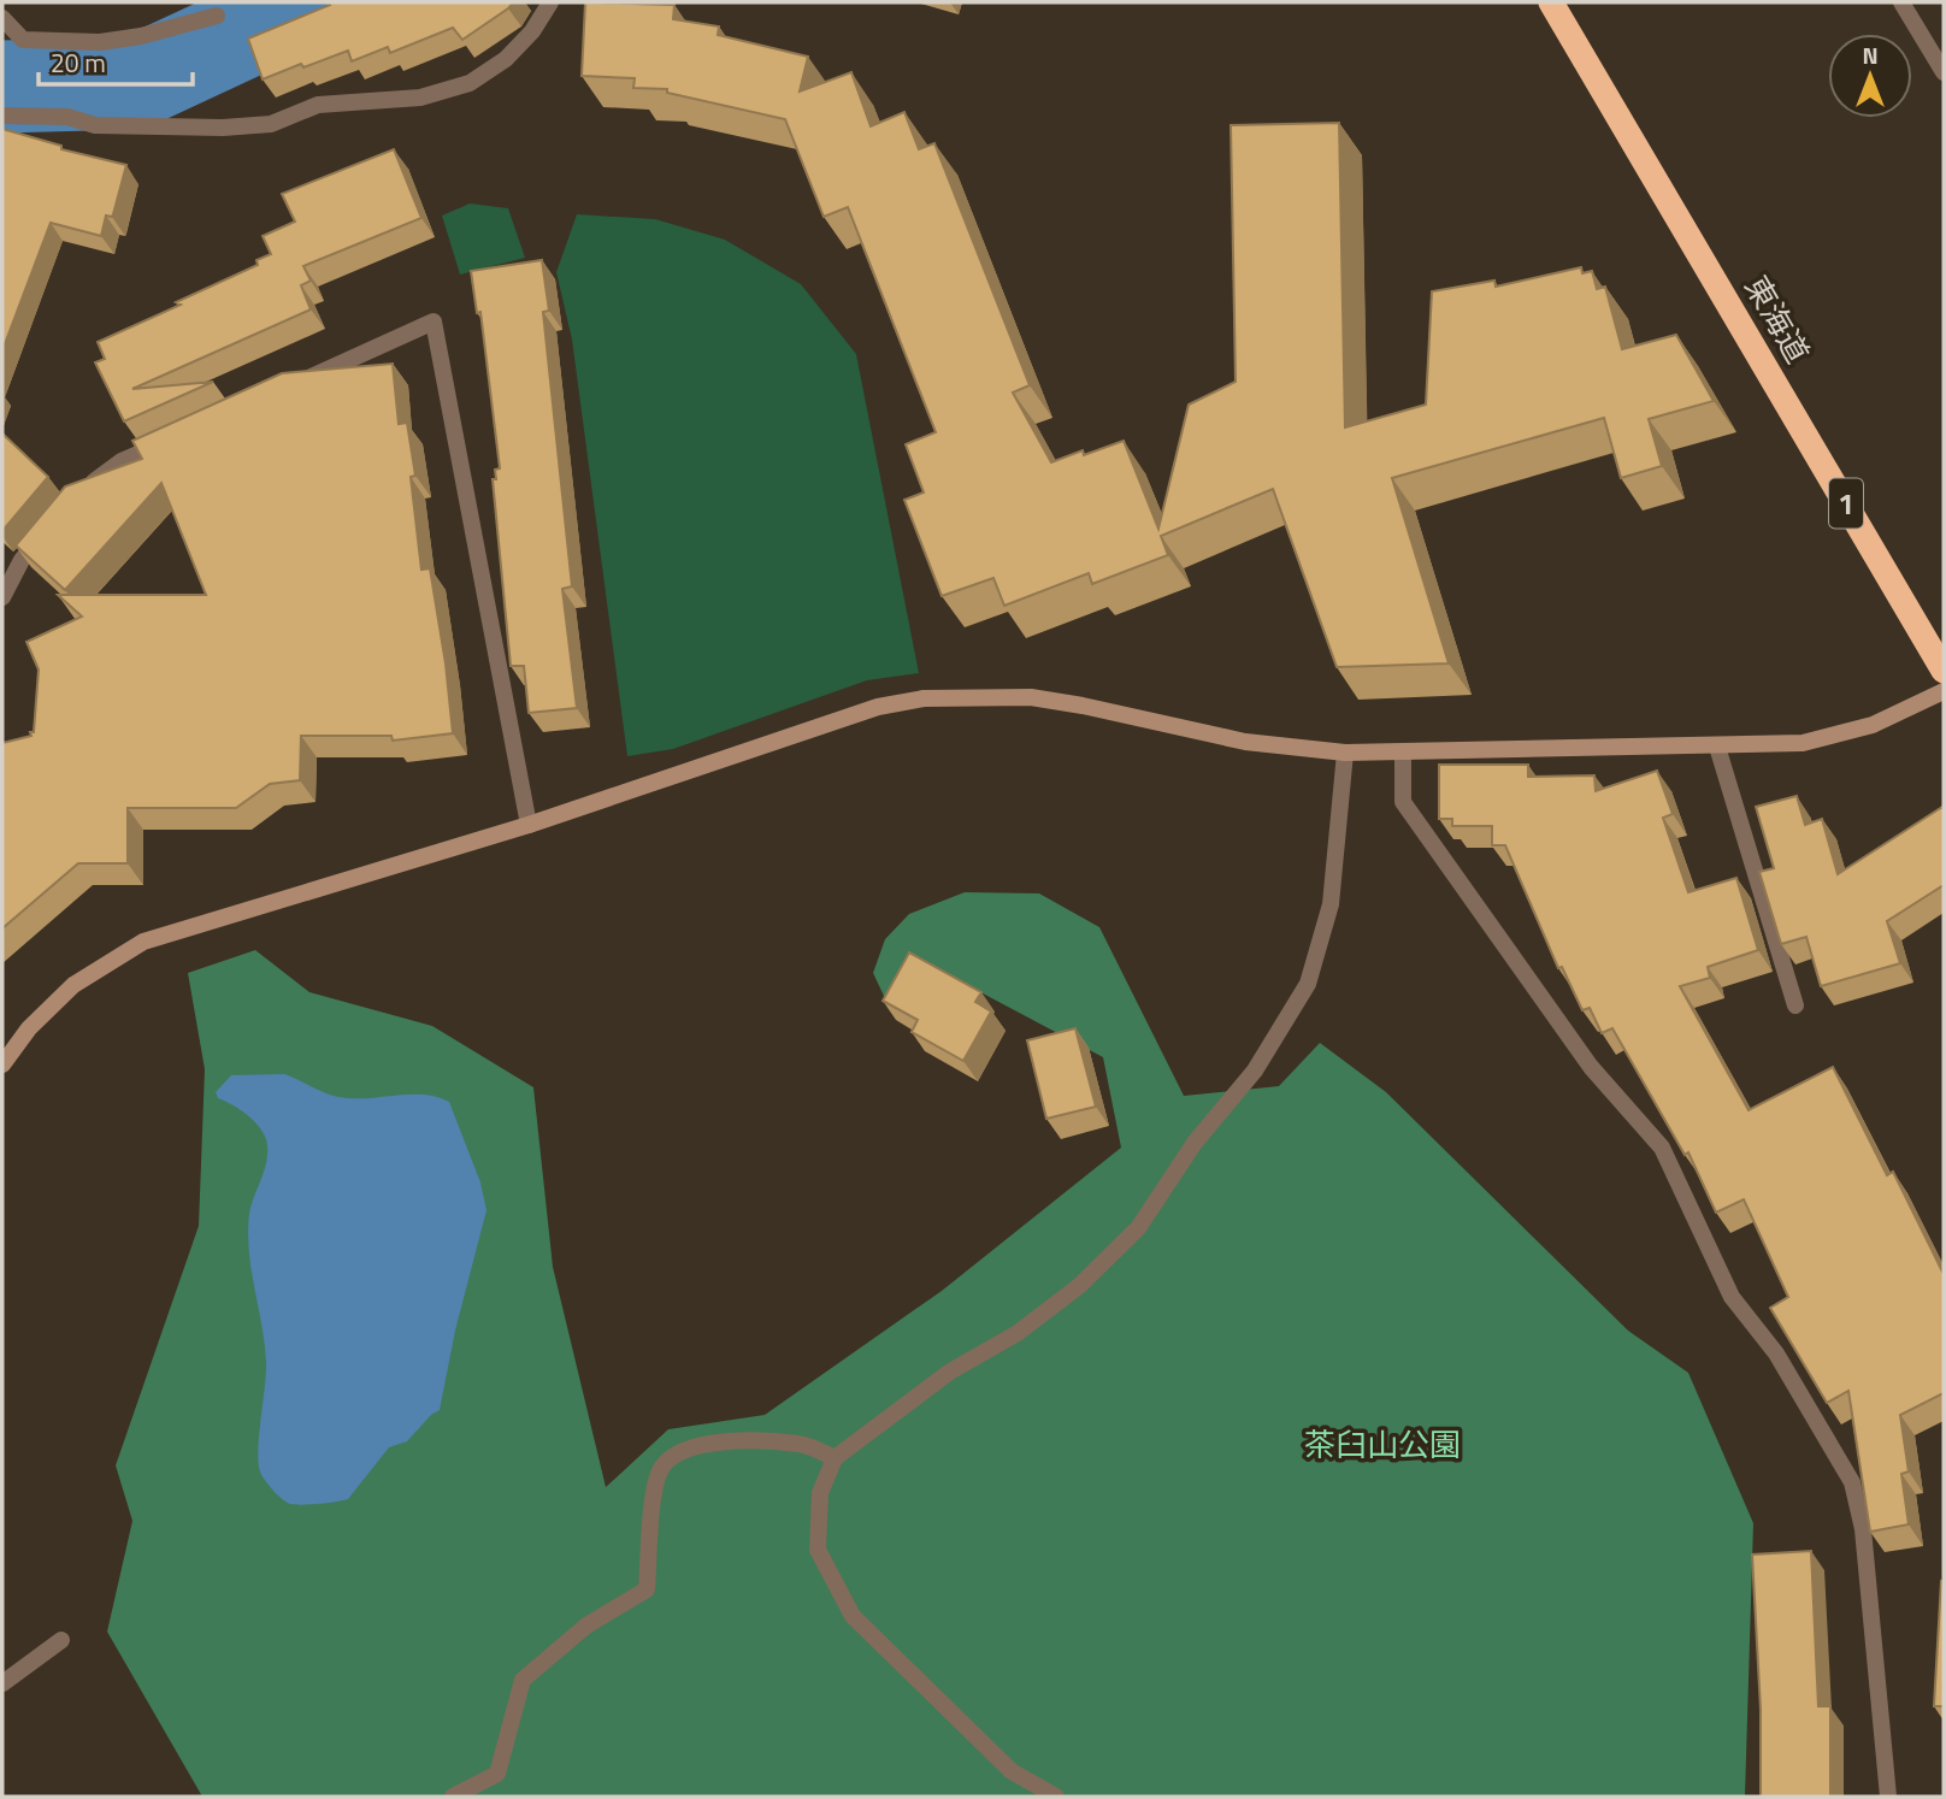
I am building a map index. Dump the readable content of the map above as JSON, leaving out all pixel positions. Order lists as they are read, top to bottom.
{
  "streets": {
    "highway": ["東海道", "1"]
  },
  "parks": ["茶臼山公園"],
  "scale_bar": "20 m",
  "north": "top"
}
